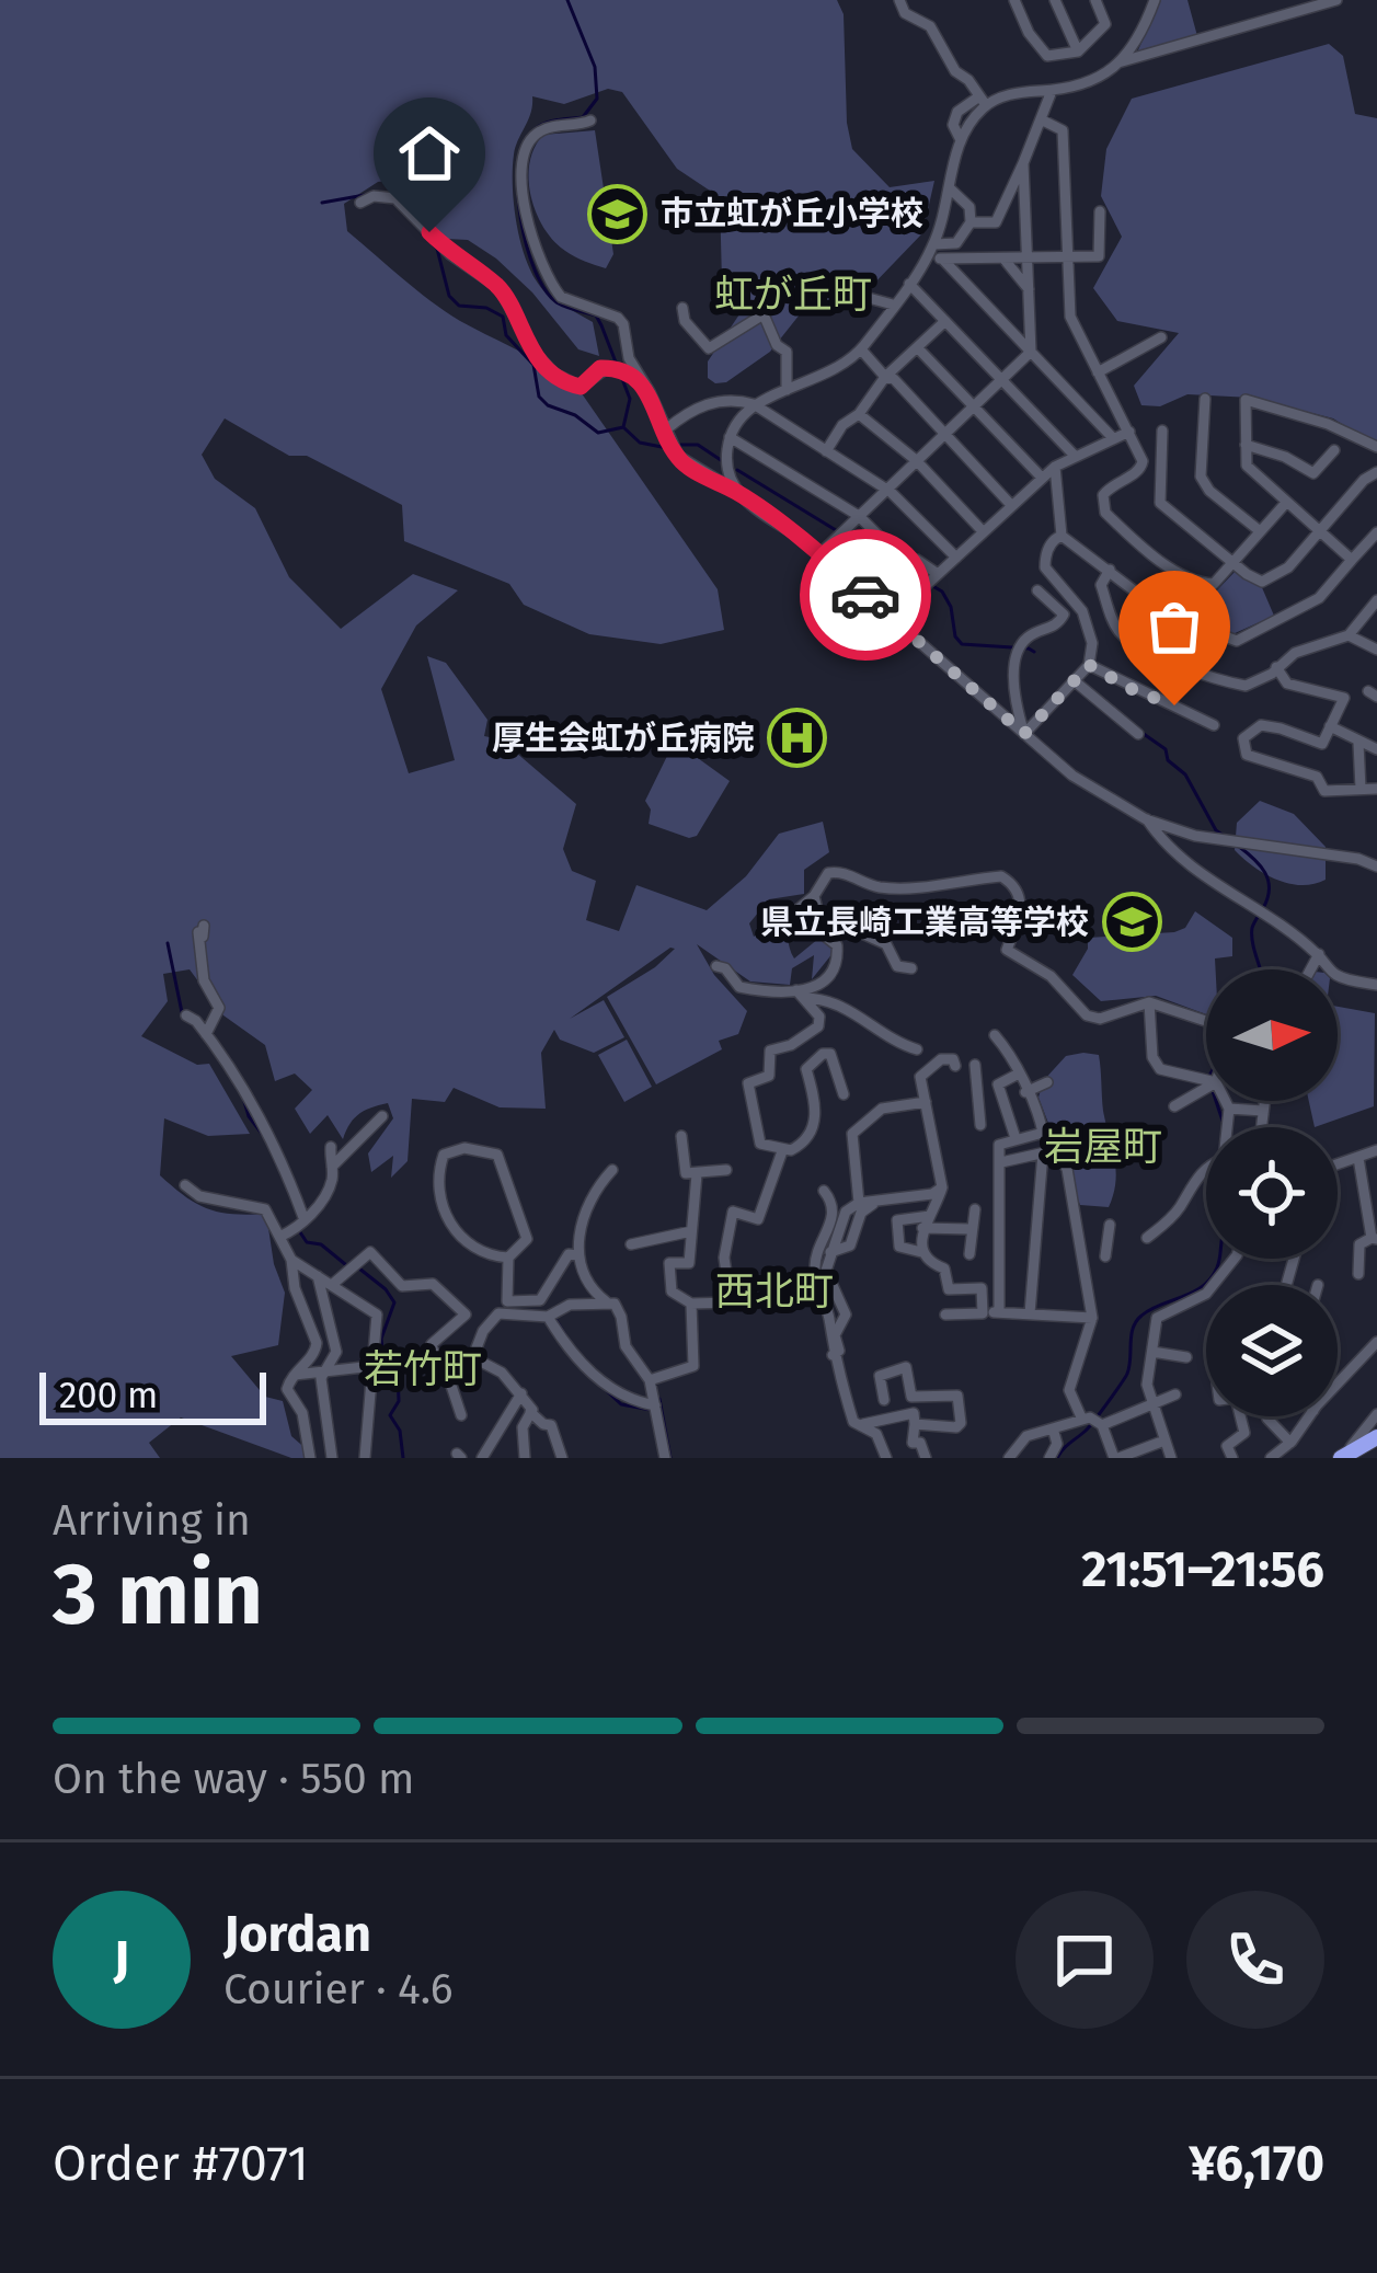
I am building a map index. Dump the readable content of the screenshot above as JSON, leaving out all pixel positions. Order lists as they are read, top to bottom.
{
  "districts": [
    "虹が丘町",
    "岩屋町",
    "西北町",
    "若竹町"
  ],
  "places": {
    "school or university": ["市立虹が丘小学校", "県立長崎工業高等学校"],
    "hospital": ["厚生会虹が丘病院"]
  },
  "scale_bar": "200 m",
  "north": "right",
  "page": {
    "scale": "200 m",
    "heading": ["3 min", "Arriving in", "21:51–21:56"],
    "panel": [
      "Jordan",
      "Courier · 4.6",
      "Order #7071",
      "¥6,170"
    ],
    "bar": "On the way · 550 m",
    "round": "J"
  }
}
